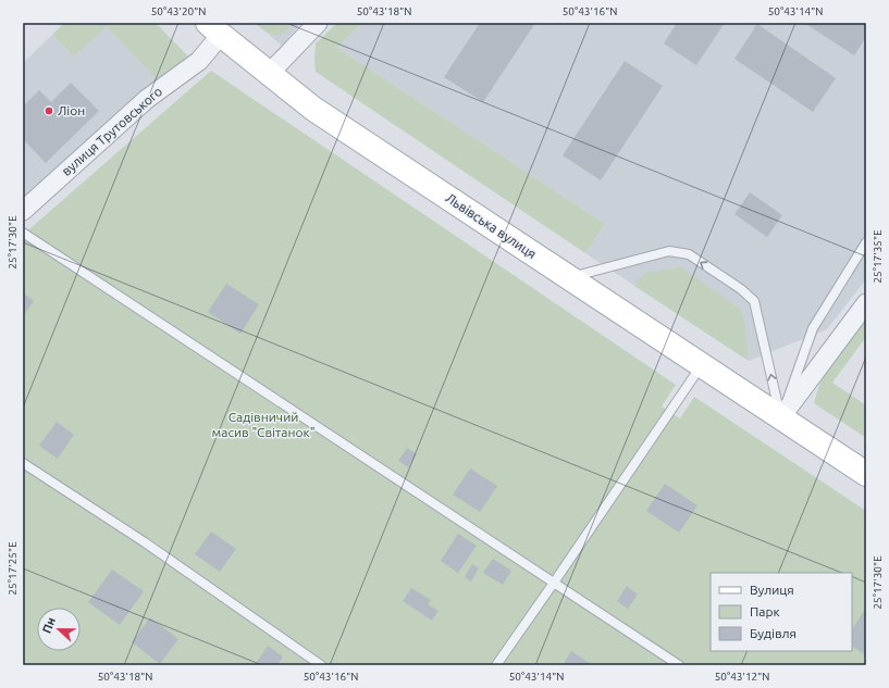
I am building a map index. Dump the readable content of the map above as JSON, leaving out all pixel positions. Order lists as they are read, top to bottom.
{
  "streets": {
    "main road": ["Львівська вулиця"],
    "street": ["вулиця Трутовського"]
  },
  "crossings": [
    ["вулиця Трутовського", "Львівська вулиця"]
  ],
  "parks": ["Садівничий масив \"Світанок\""],
  "places": ["Ліон"],
  "legend": ["Вулиця", "Парк", "Будівля"],
  "north": "left",
  "coordinates": [
    "50°43'20\"N",
    "50°43'18\"N",
    "50°43'16\"N",
    "50°43'14\"N",
    "25°17'30\"E",
    "25°17'35\"E",
    "25°17'25\"E",
    "50°43'12\"N"
  ]
}
